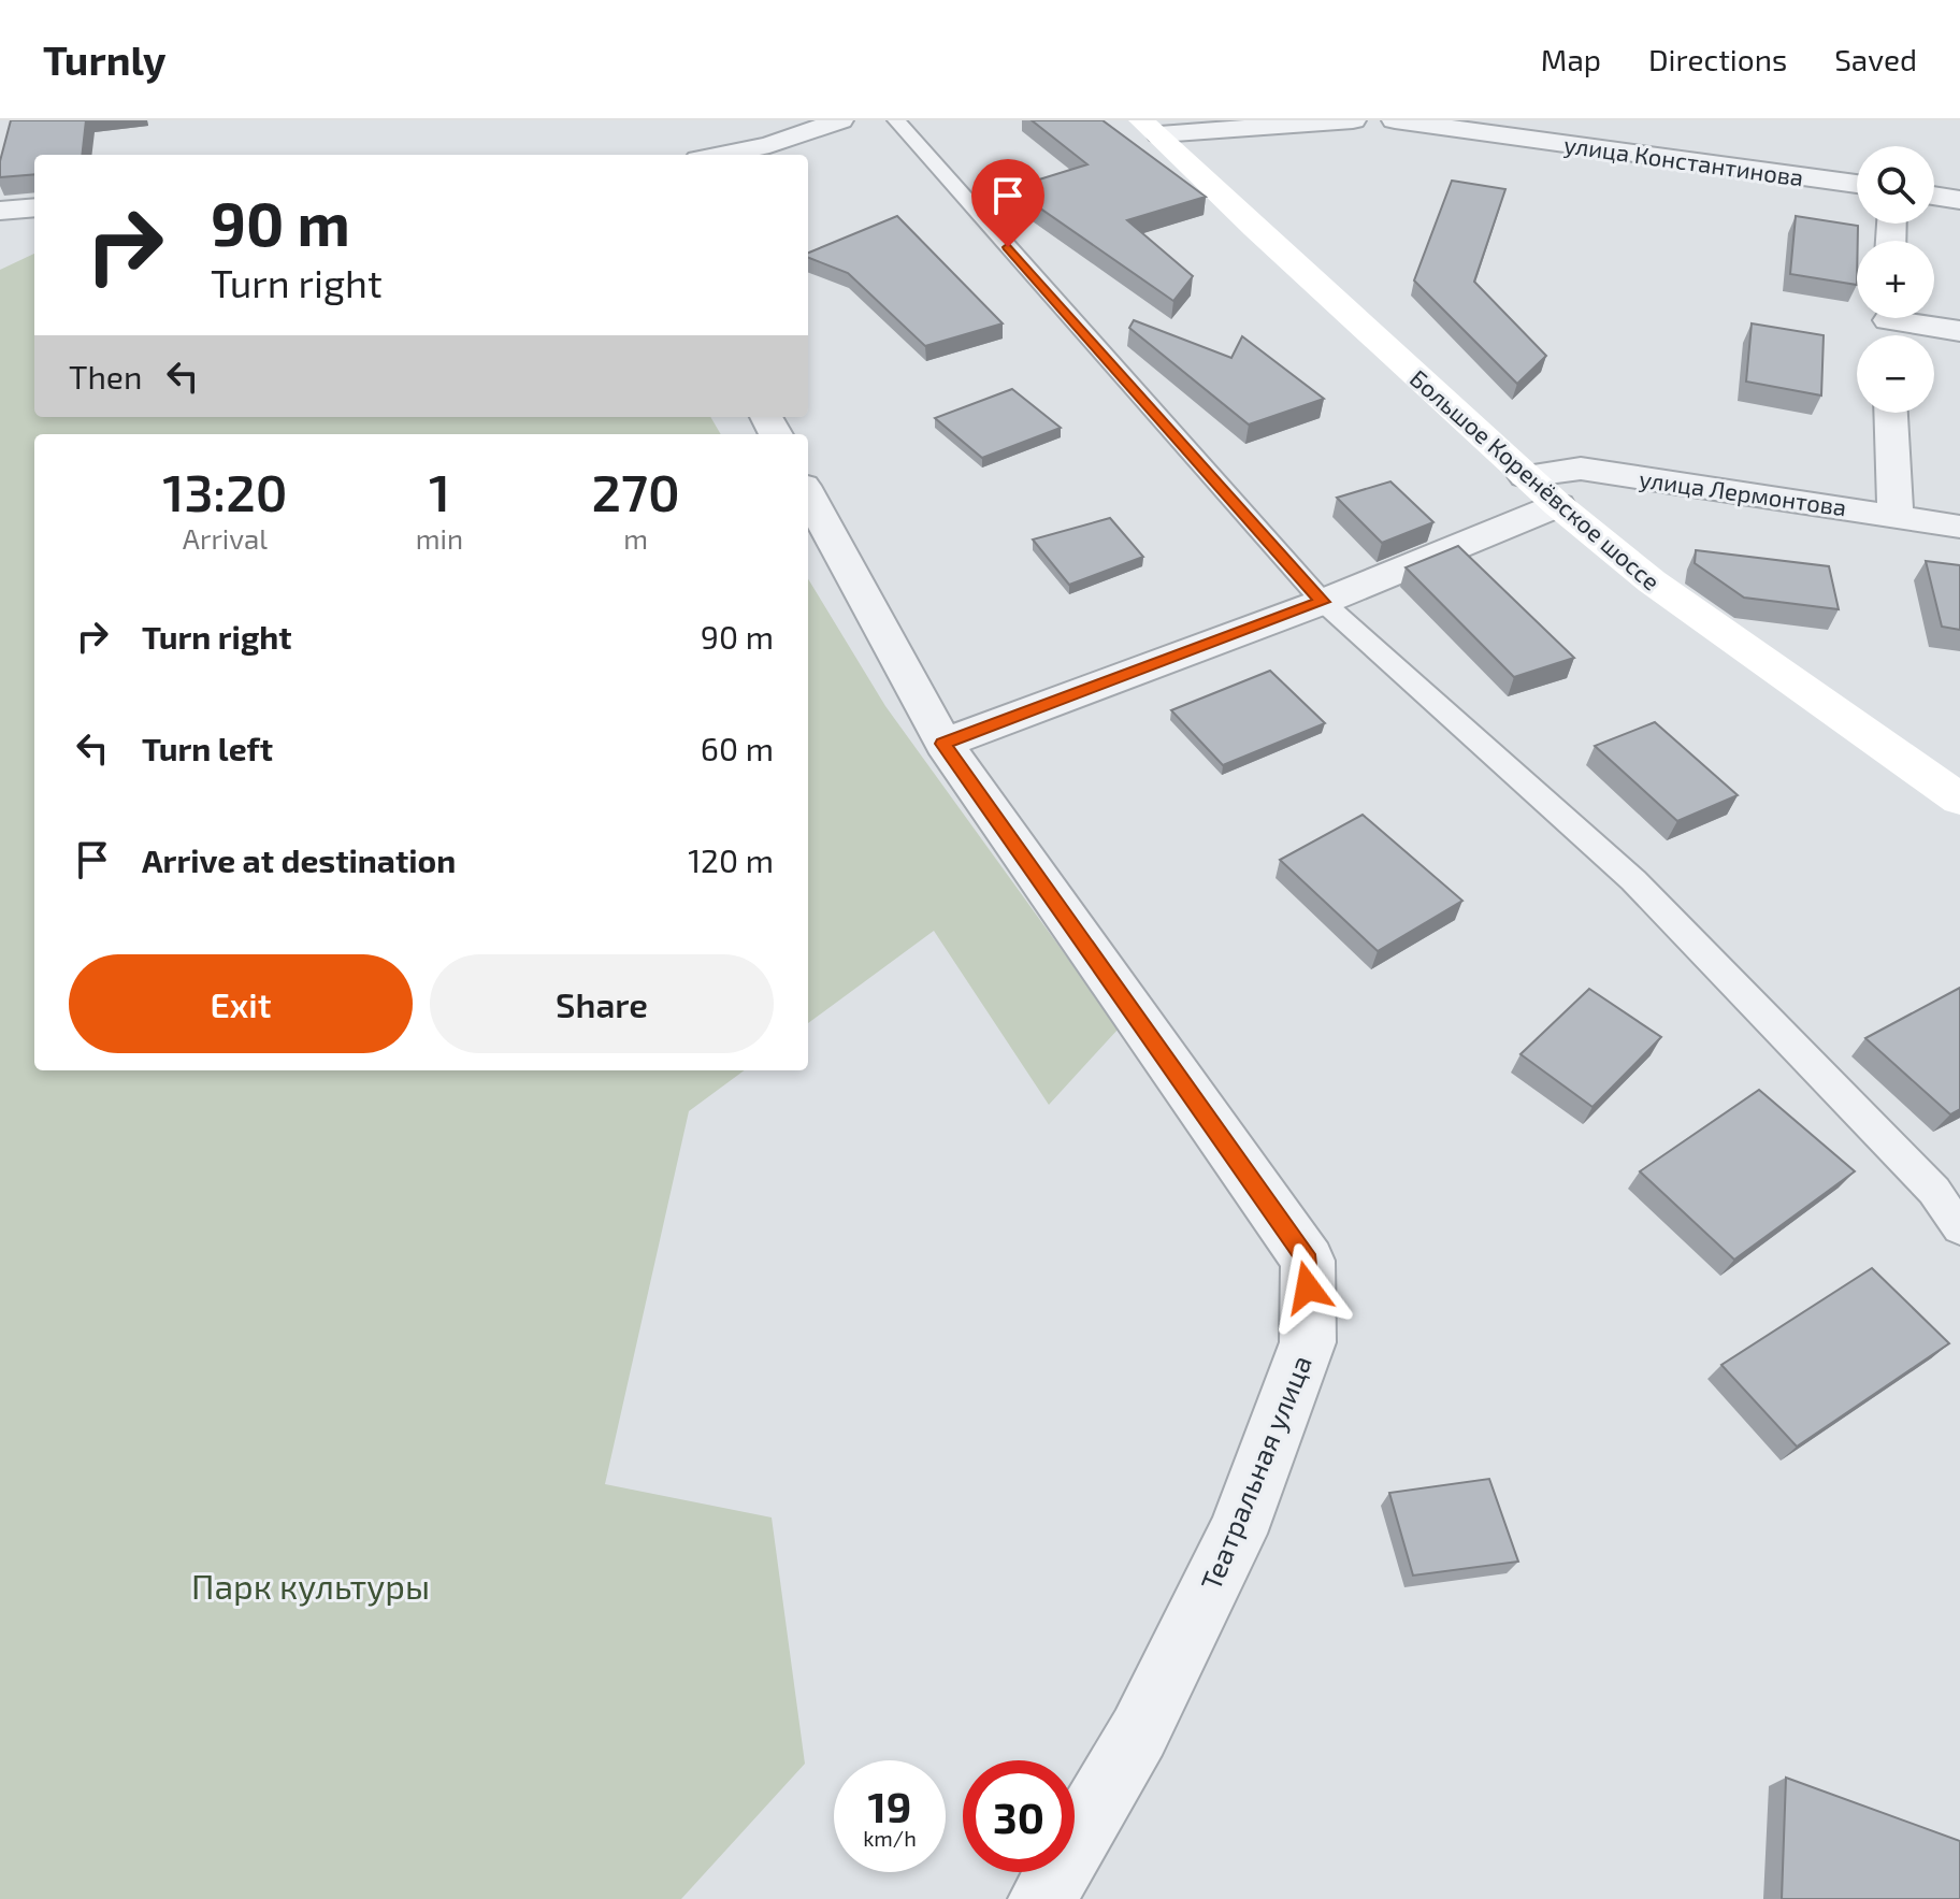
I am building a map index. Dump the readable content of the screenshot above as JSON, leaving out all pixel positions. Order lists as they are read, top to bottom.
{
  "streets": {
    "main road": ["Большое Коренёвское шоссе"],
    "street": ["улица Константинова", "улица Лермонтова", "Театральная улица"]
  },
  "crossings": [
    ["Большое Коренёвское шоссе", "улица Лермонтова"]
  ],
  "parks": ["Парк культуры"],
  "page": {
    "header": "Turnly",
    "nav": ["Map", "Directions", "Saved"],
    "map_buttons": ["+", "−"],
    "turn": ["90 m", "Turn right"],
    "then": "Then",
    "eta": [
      "13:20",
      "Arrival",
      "1",
      "min",
      "270",
      "m"
    ],
    "list": [
      {
        "name": "Turn right",
        "value": "90 m"
      },
      {
        "name": "Turn left",
        "value": "60 m"
      },
      {
        "name": "Arrive at destination",
        "value": "120 m"
      }
    ],
    "buttons": ["Exit", "Share"],
    "speed": "19 km/h",
    "limit": "30"
  }
}
